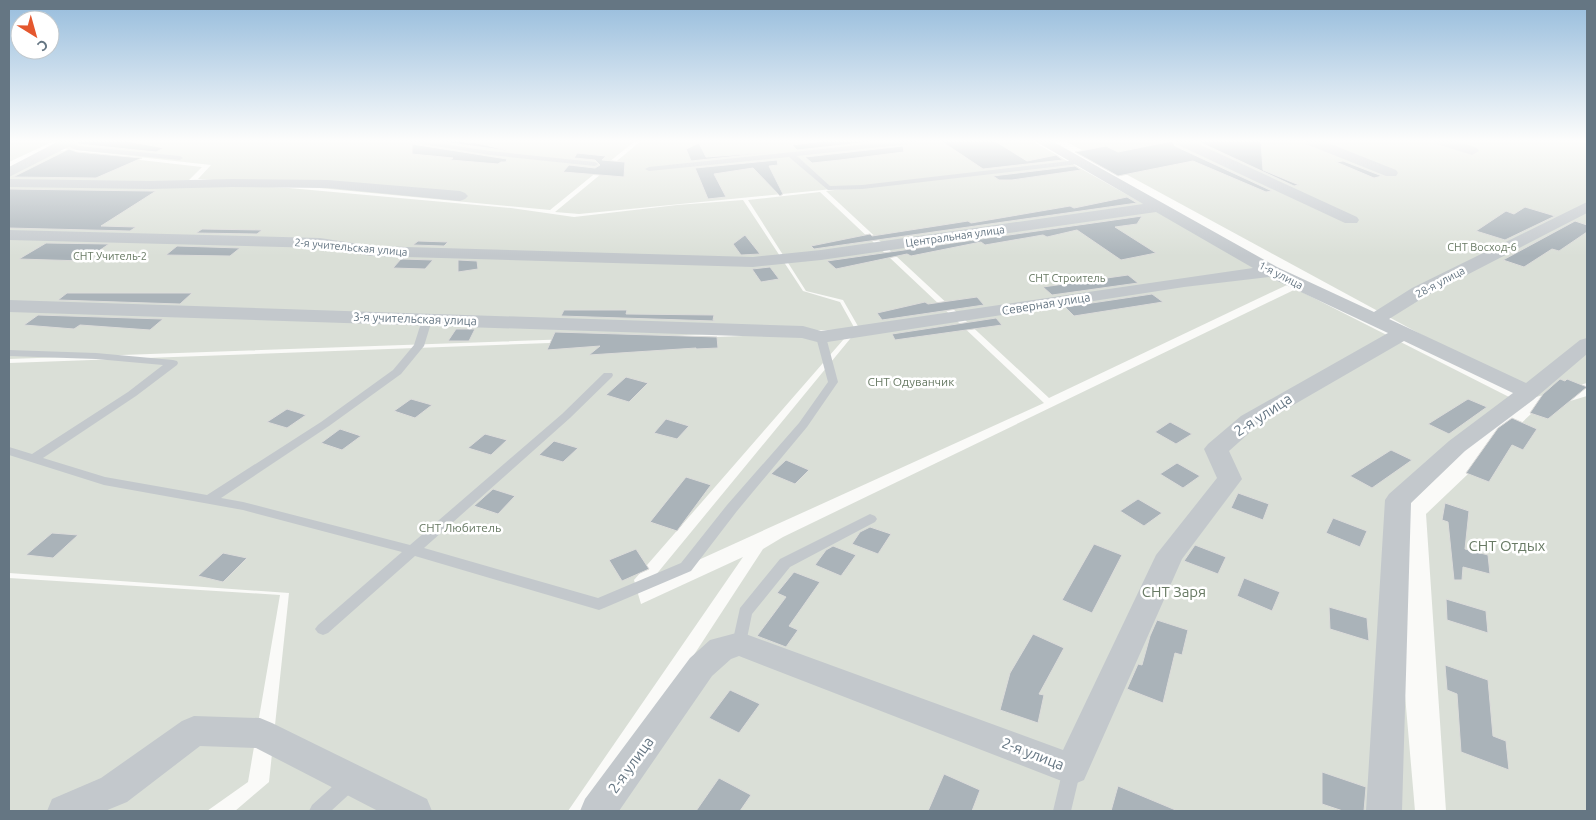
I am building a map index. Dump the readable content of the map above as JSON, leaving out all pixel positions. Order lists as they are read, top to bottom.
{
  "streets": {
    "street": [
      "Центральная улица",
      "2-я учительская улица",
      "1-я улица",
      "28-я улица",
      "Северная улица",
      "3-я учительская улица",
      "2-я улица"
    ]
  },
  "crossings": [
    ["Центральная улица", "2-я учительская улица"],
    ["Центральная улица", "1-я улица"],
    ["1-я улица", "28-я улица"],
    ["1-я улица", "Северная улица"],
    ["1-я улица", "2-я улица"],
    ["Северная улица", "3-я учительская улица"]
  ],
  "parks": [
    "СНТ Восход-6",
    "СНТ Учитель-2",
    "СНТ Строитель",
    "СНТ Одуванчик",
    "СНТ Любитель",
    "СНТ Отдых",
    "СНТ Заря"
  ],
  "north": "bottom right"
}
